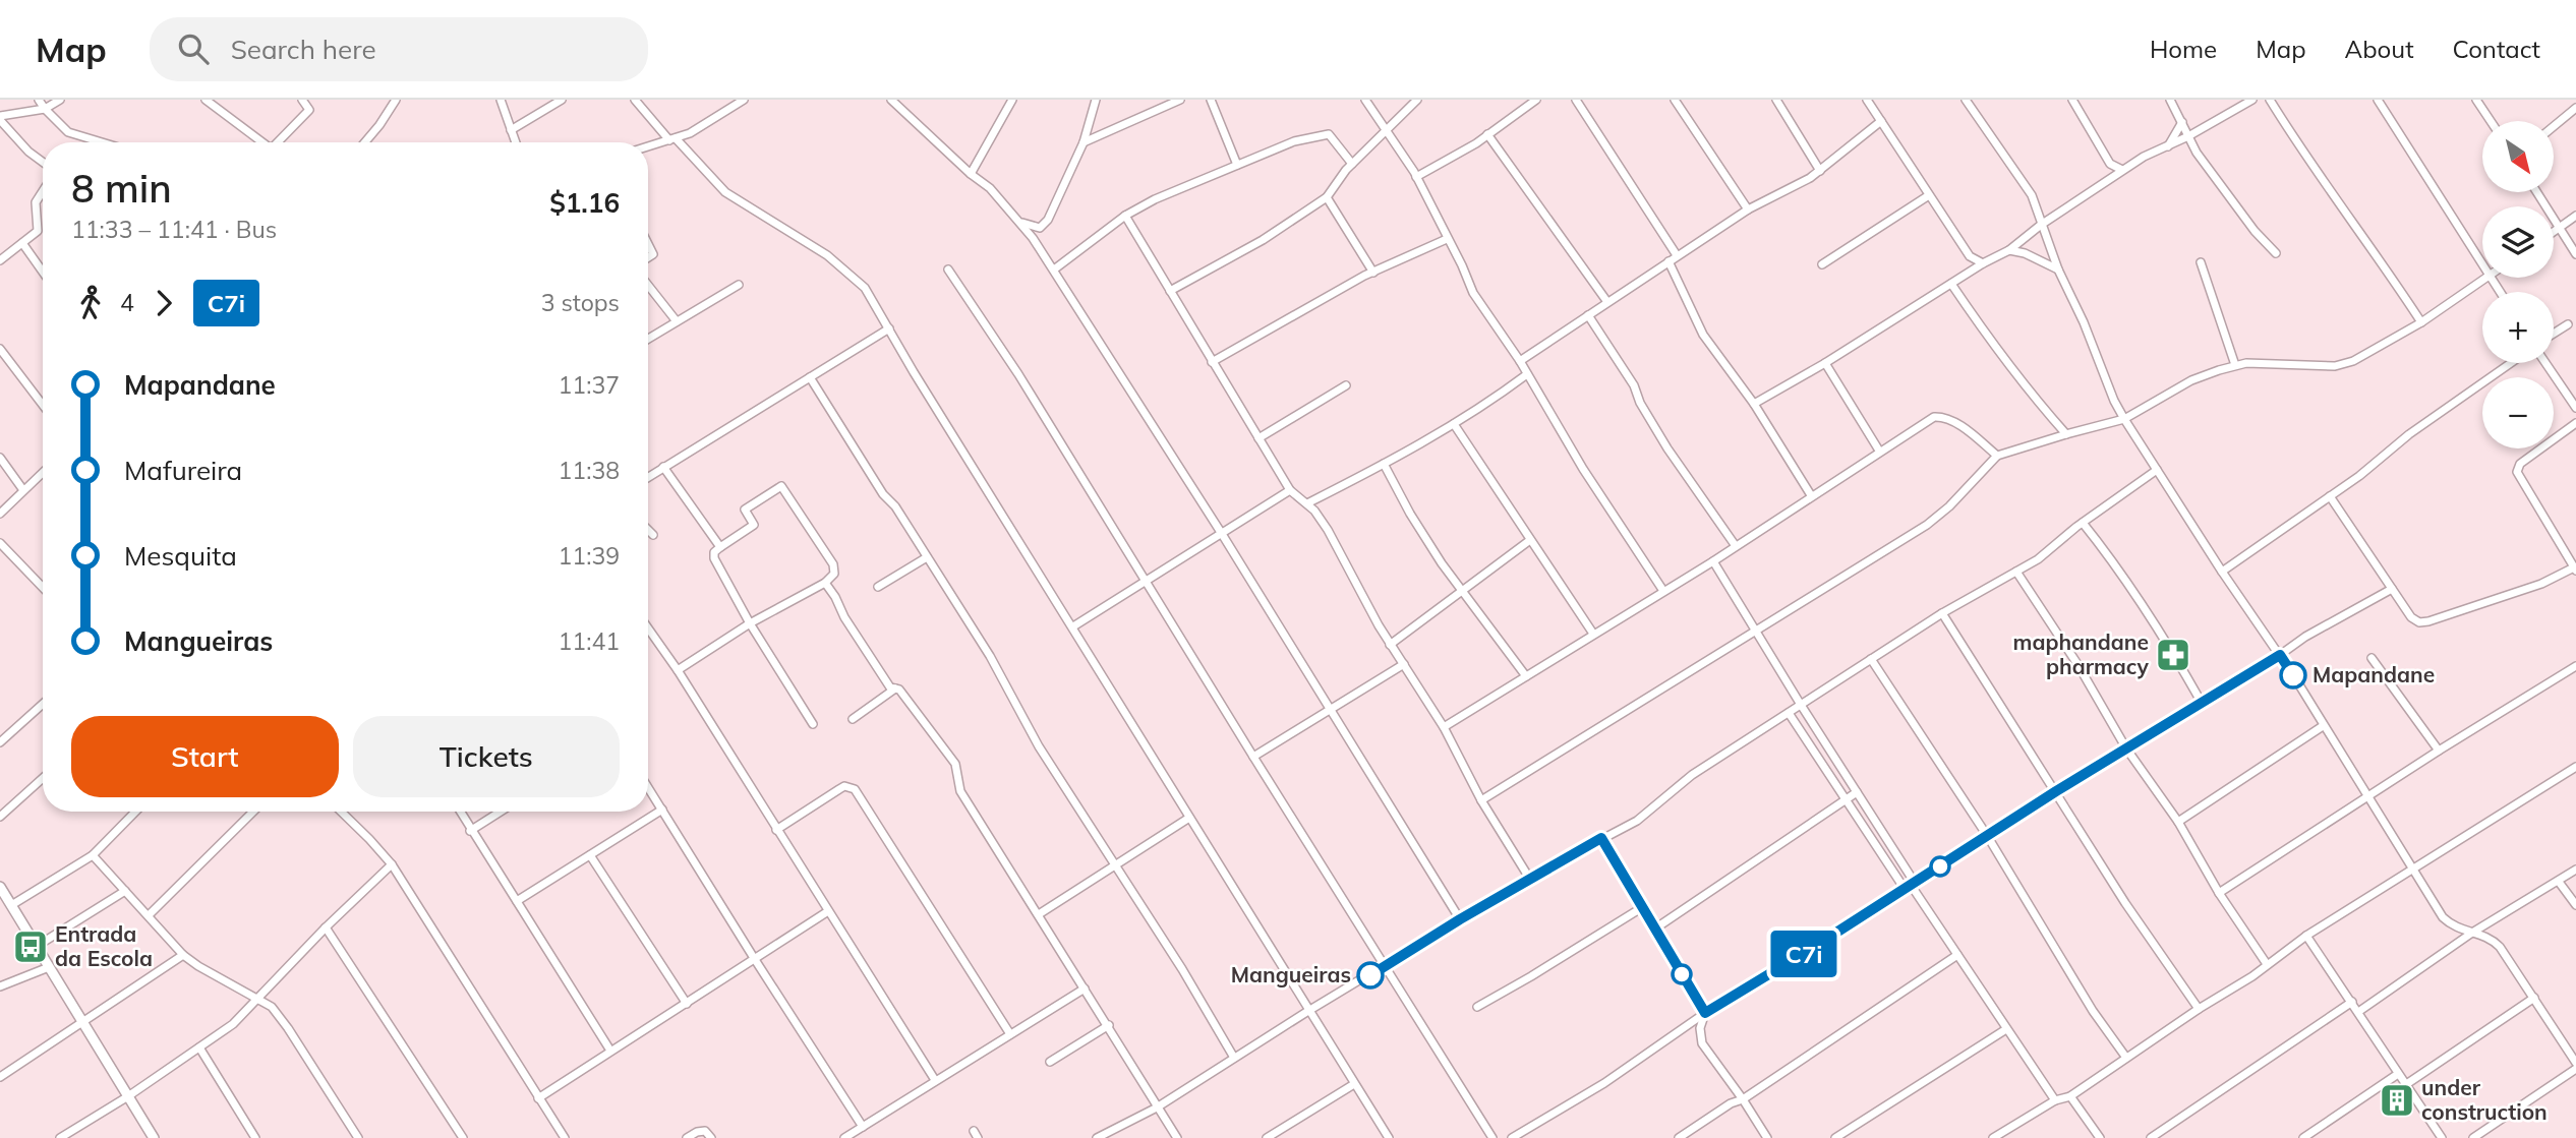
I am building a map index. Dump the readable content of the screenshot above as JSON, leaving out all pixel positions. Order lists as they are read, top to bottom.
{
  "places": {
    "pharmacy": ["maphandane pharmacy"],
    "other": ["Mapandane", "Mangueiras"],
    "bus stop": ["Entrada da Escola"],
    "building": ["under construction"]
  },
  "lines": ["bus line C7i"],
  "north": "bottom right",
  "page": {
    "header": "Map",
    "search": "Search here",
    "nav": [
      "Home",
      "Map",
      "About",
      "Contact"
    ],
    "on_map": "C7i",
    "map_buttons": ["+", "−"],
    "heading": ["8 min", "11:33 – 11:41 · Bus", "$1.16"],
    "legs": ["4", "C7i", "3 stops"],
    "list": [
      {
        "name": "Mapandane",
        "value": "11:37"
      },
      {
        "name": "Mafureira",
        "value": "11:38"
      },
      {
        "name": "Mesquita",
        "value": "11:39"
      },
      {
        "name": "Mangueiras",
        "value": "11:41"
      }
    ],
    "buttons": ["Start", "Tickets"]
  }
}
